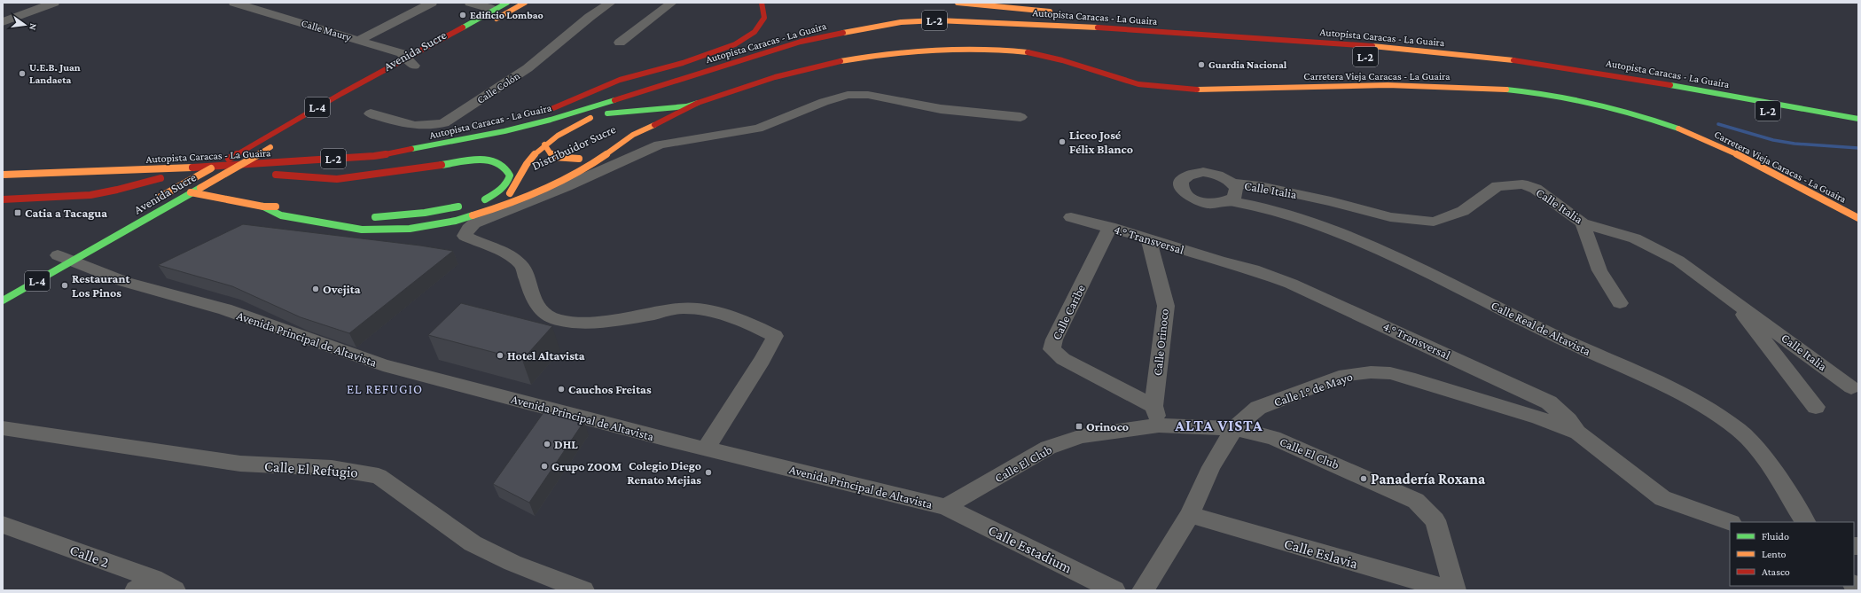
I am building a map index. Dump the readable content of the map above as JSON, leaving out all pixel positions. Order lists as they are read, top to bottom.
{
  "streets": {
    "main road": [
      "Autopista Caracas - La Guaira",
      "L-2",
      "Avenida Sucre",
      "Carretera Vieja Caracas - La Guaira",
      "L-4",
      "Distribuidor Sucre"
    ],
    "street": [
      "Calle Maury",
      "Calle Colón",
      "Calle Italia",
      "4.° Transversal",
      "Calle Caribe",
      "Calle Real de Altavista",
      "Avenida Principal de Altavista",
      "Calle Orinoco",
      "Calle 1.° de Mayo",
      "Calle El Club",
      "Calle El Refugio",
      "Calle Estadium",
      "Calle Eslavia",
      "Calle 2"
    ]
  },
  "crossings": [
    ["Autopista Caracas - La Guaira", "Distribuidor Sucre"],
    ["Calle Maury", "Avenida Sucre"],
    ["Avenida Sucre", "Distribuidor Sucre"],
    ["Avenida Sucre", "Avenida Principal de Altavista"],
    ["Carretera Vieja Caracas - La Guaira", "Distribuidor Sucre"],
    ["Calle Italia", "Calle Real de Altavista"],
    ["4.° Transversal", "Calle Caribe"],
    ["4.° Transversal", "Calle Orinoco"],
    ["4.° Transversal", "Calle 1.° de Mayo"],
    ["Calle Caribe", "Calle Orinoco"],
    ["Avenida Principal de Altavista", "Calle El Club"],
    ["Avenida Principal de Altavista", "Calle Estadium"],
    ["Calle Orinoco", "Calle El Club"],
    ["Calle 1.° de Mayo", "Calle El Club"],
    ["Calle 1.° de Mayo", "Calle Eslavia"],
    ["Calle El Club", "Calle Estadium"]
  ],
  "districts": ["EL REFUGIO", "ALTA VISTA"],
  "places": {
    "other": [
      "Edificio Lombao",
      "Guardia Nacional",
      "U.E.B. Juan Landaeta",
      "Liceo José Félix Blanco",
      "Restaurant Los Pinos",
      "Ovejita",
      "Hotel Altavista",
      "Cauchos Freitas",
      "DHL",
      "Grupo ZOOM",
      "Colegio Diego Renato Mejias",
      "Panadería Roxana"
    ],
    "transit": ["Catia a Tacagua", "Orinoco"]
  },
  "legend": ["Fluido", "Lento", "Atasco"],
  "north": "right"
}
